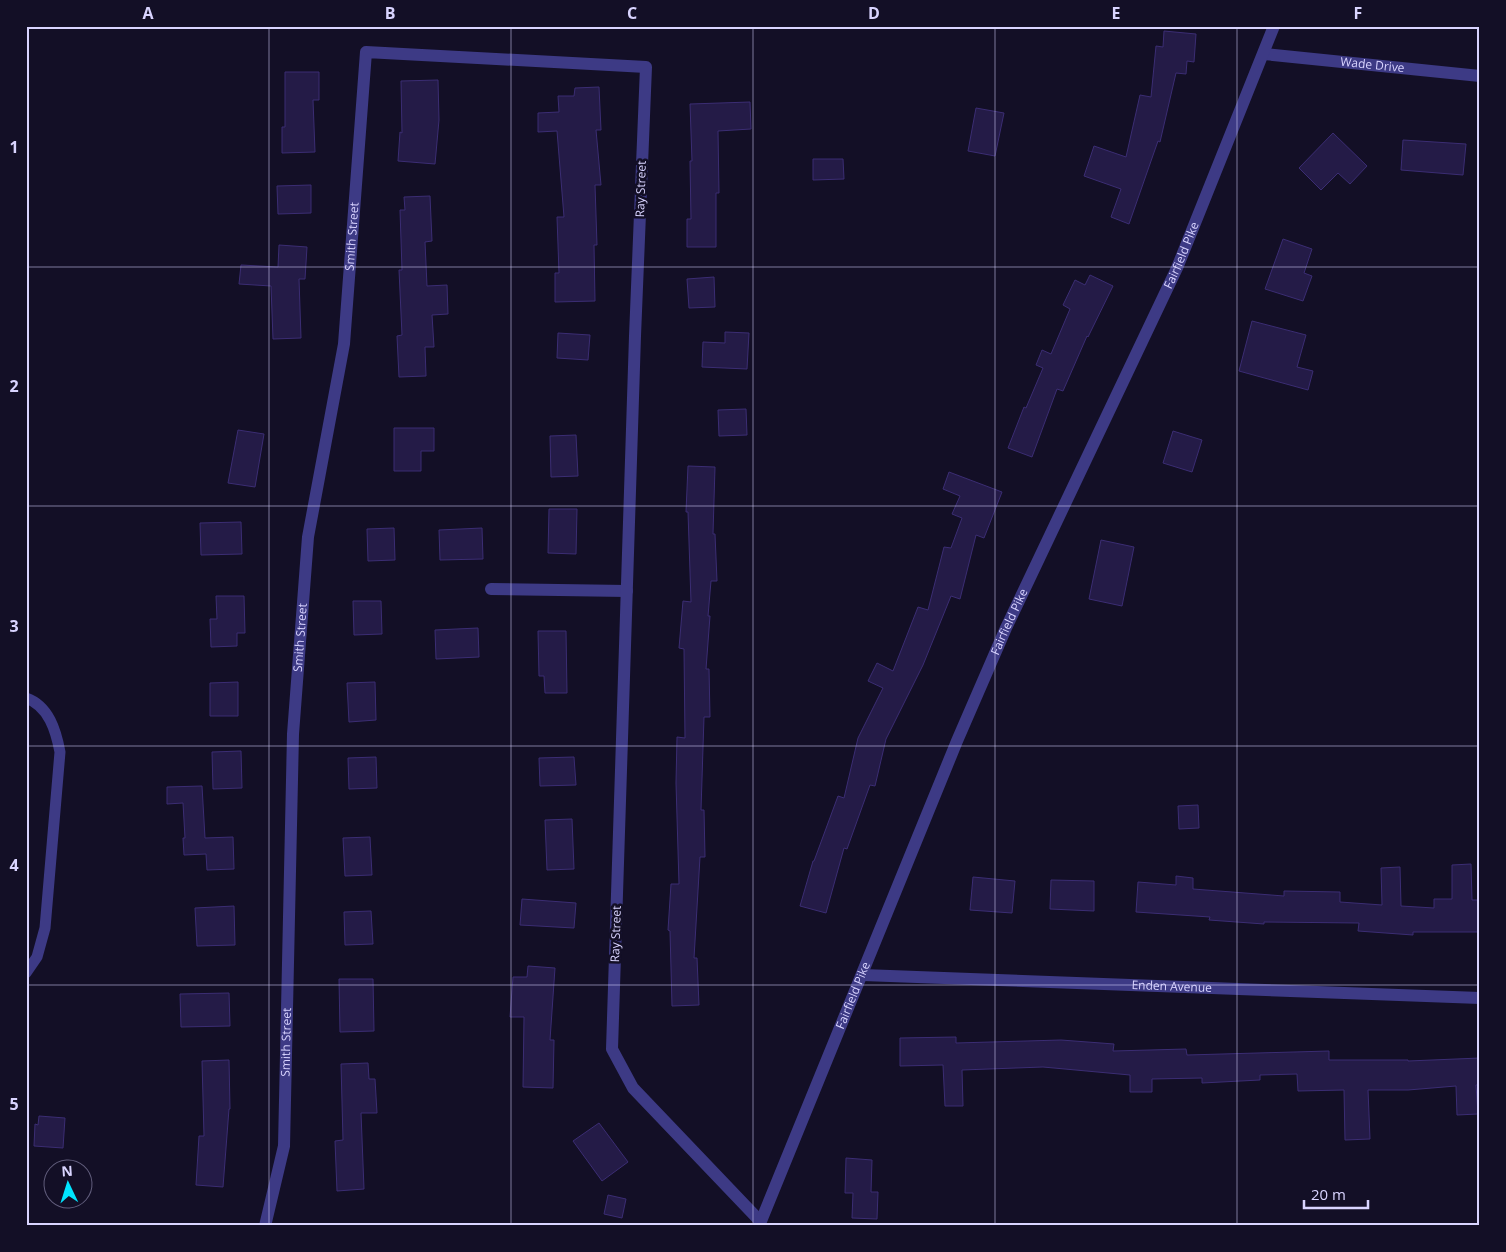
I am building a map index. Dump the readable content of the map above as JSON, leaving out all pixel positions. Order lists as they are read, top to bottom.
{
  "streets": {
    "street": [
      "Wade Drive",
      "Ray Street",
      "Smith Street",
      "Fairfield Pike",
      "Enden Avenue"
    ]
  },
  "crossings": [
    ["Wade Drive", "Fairfield Pike"],
    ["Ray Street", "Smith Street"],
    ["Ray Street", "Fairfield Pike"],
    ["Fairfield Pike", "Enden Avenue"]
  ],
  "scale_bar": "20 m",
  "north": "top",
  "grid": {
    "columns": [
      "A",
      "B",
      "C",
      "D",
      "E",
      "F"
    ],
    "rows": [
      "1",
      "2",
      "3",
      "4",
      "5"
    ]
  }
}
